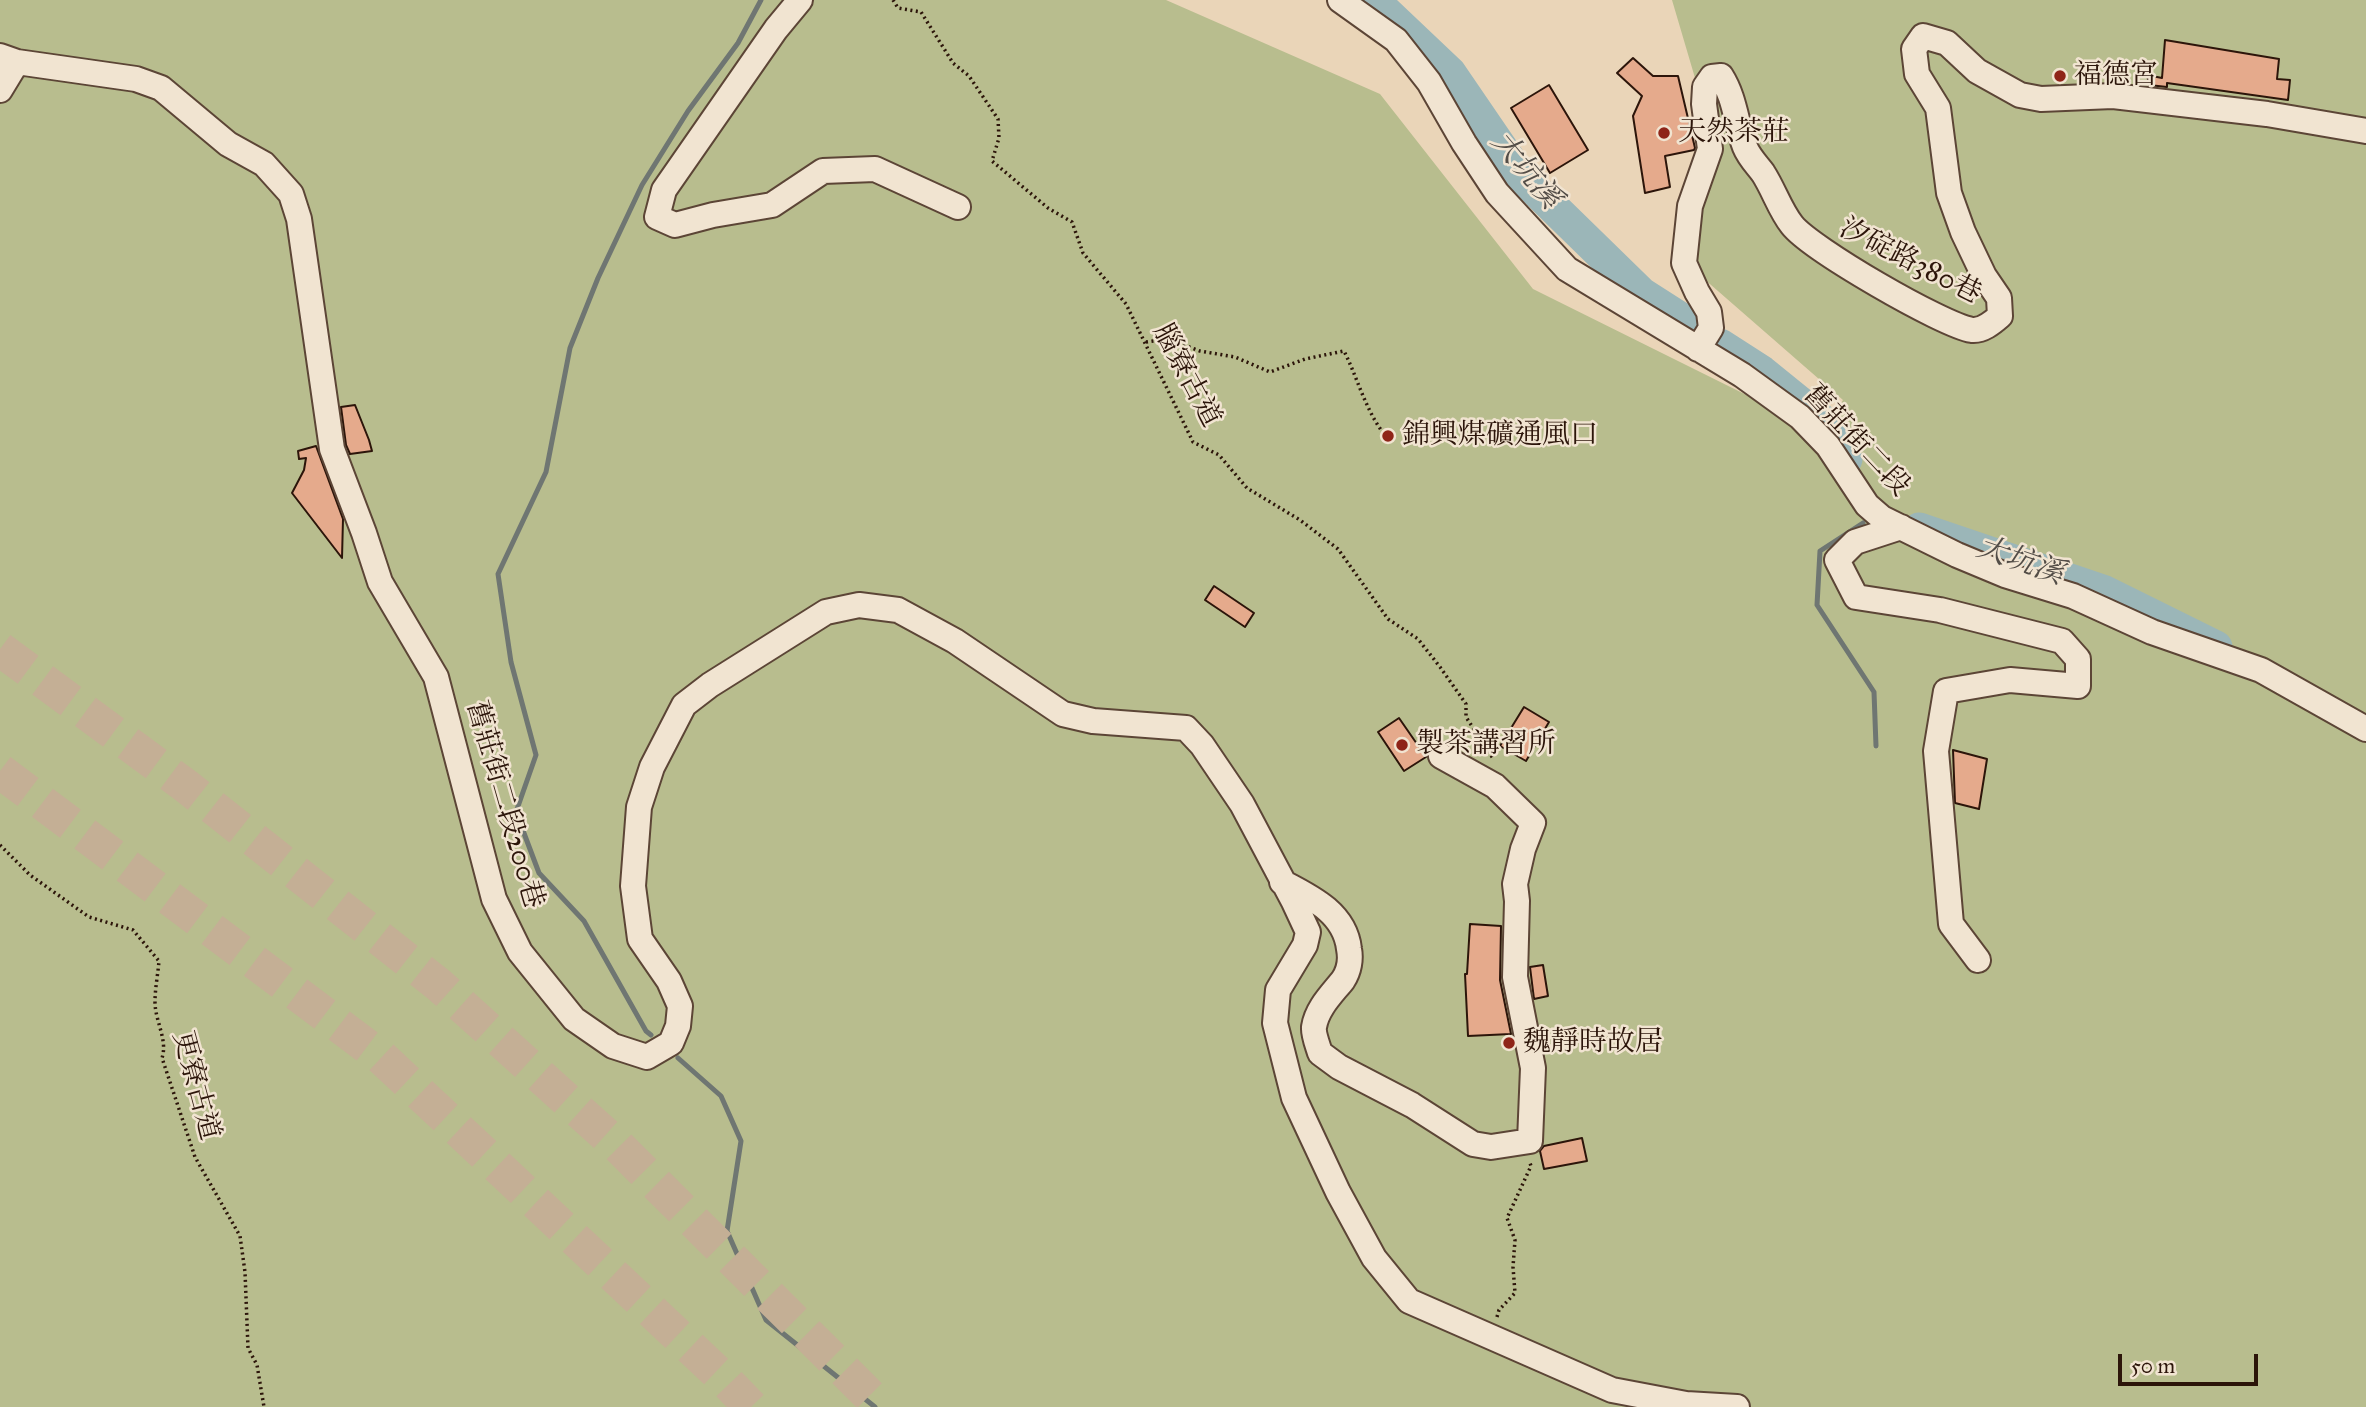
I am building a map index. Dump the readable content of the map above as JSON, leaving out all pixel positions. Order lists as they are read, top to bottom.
{
  "streets": {
    "street": ["汐碇路380巷", "舊莊街二段", "舊莊街二段200巷"],
    "path": ["腦寮古道", "更寮古道"]
  },
  "crossings": [
    ["汐碇路380巷", "舊莊街二段"]
  ],
  "water": ["大坑溪"],
  "places": [
    "福德宮",
    "天然茶莊",
    "錦興煤礦通風口",
    "製茶講習所",
    "魏靜時故居"
  ],
  "scale_bar": "50 m"
}
